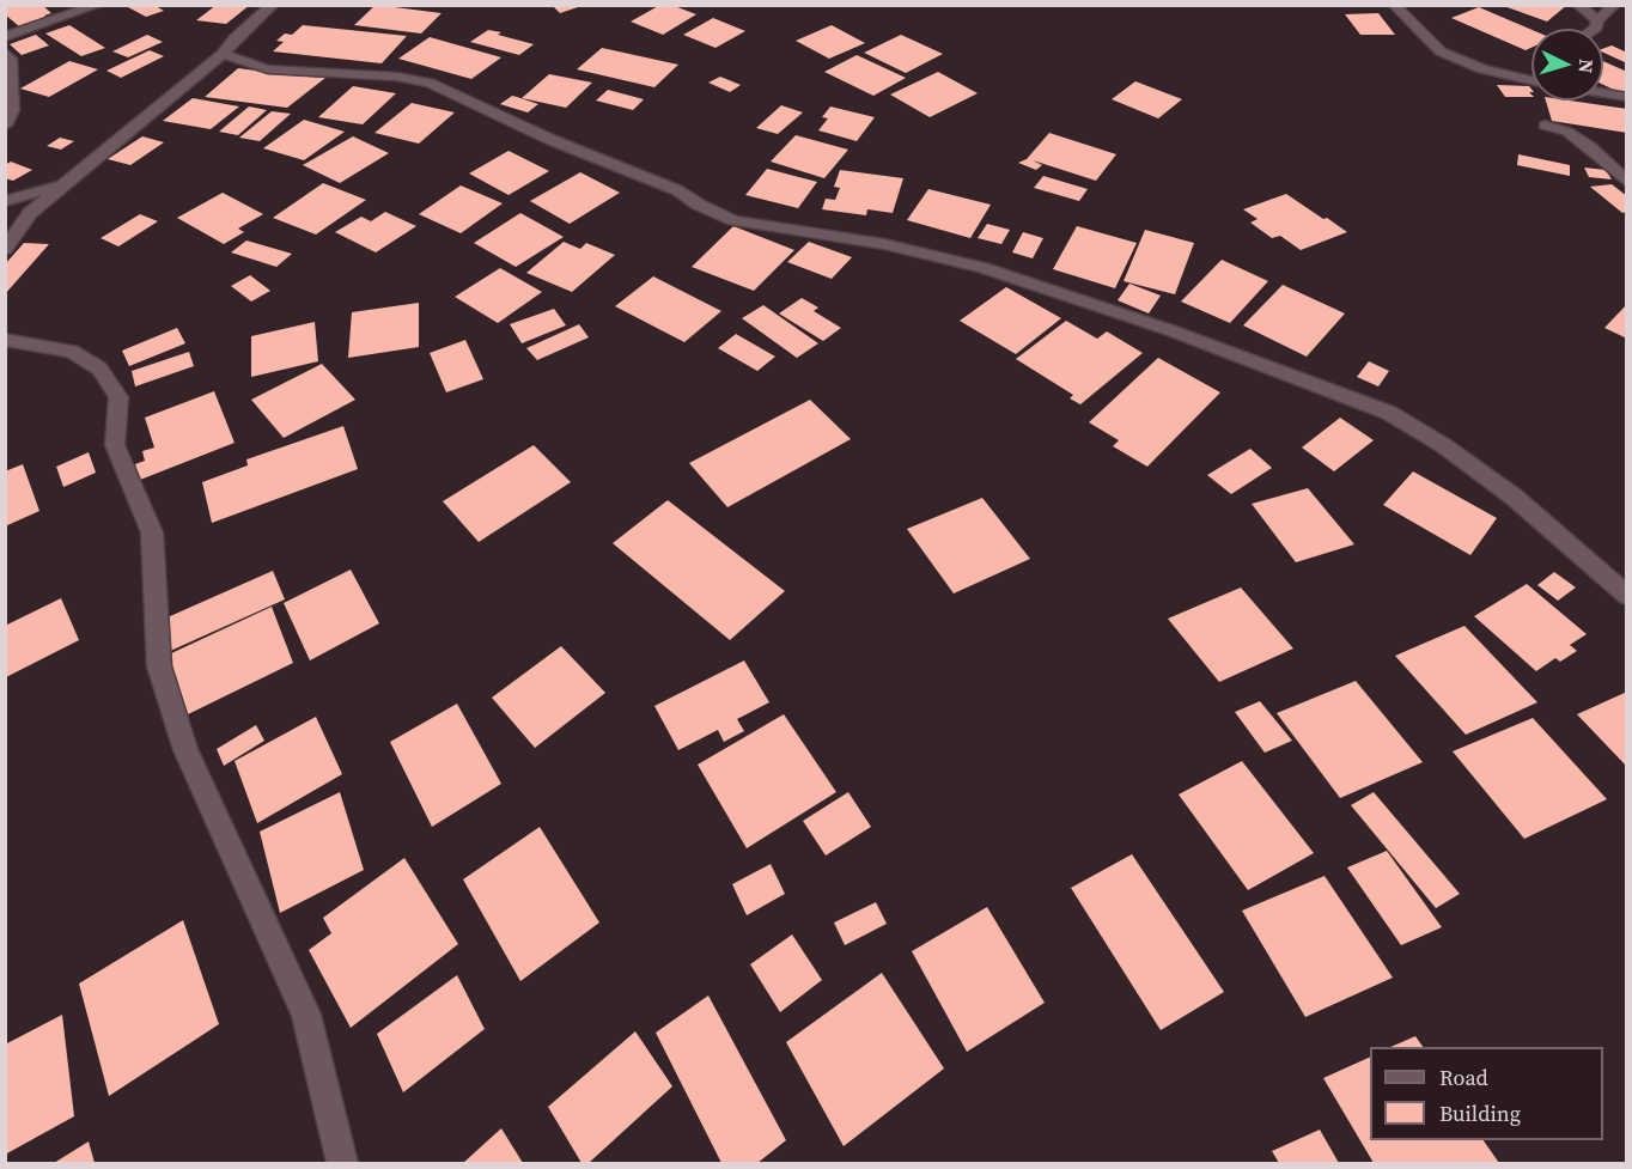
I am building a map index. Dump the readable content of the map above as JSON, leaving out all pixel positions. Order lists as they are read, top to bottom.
{
  "legend": ["Road", "Building"],
  "north": "right"
}
